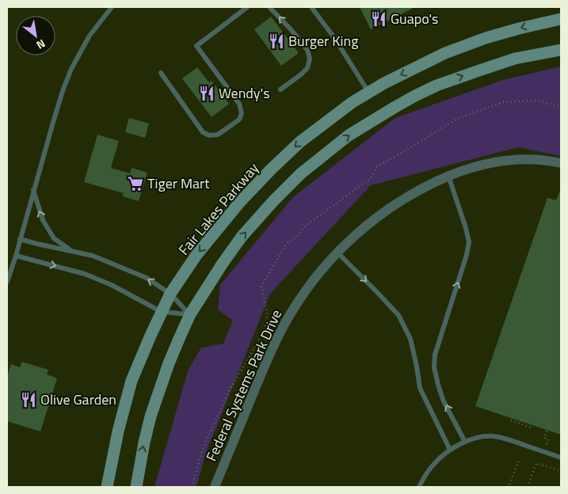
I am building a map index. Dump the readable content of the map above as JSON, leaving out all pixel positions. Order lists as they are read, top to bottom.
{
  "streets": {
    "main road": ["Fair Lakes Parkway"],
    "street": ["Federal Systems Park Drive"]
  },
  "places": {
    "restaurant": [
      "Guapo's",
      "Burger King",
      "Wendy's",
      "Olive Garden"
    ],
    "supermarket": ["Tiger Mart"]
  },
  "north": "bottom right"
}
